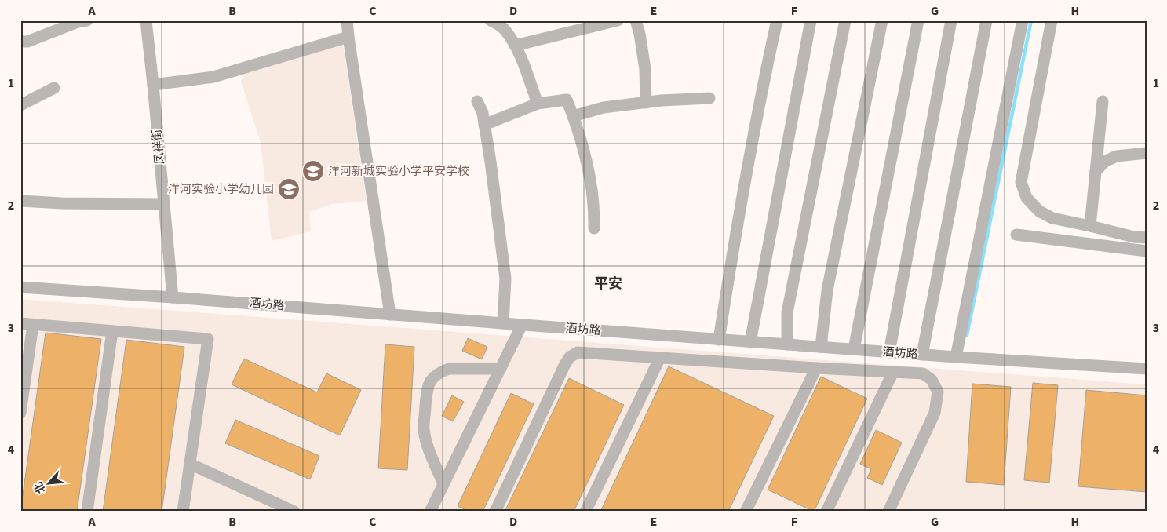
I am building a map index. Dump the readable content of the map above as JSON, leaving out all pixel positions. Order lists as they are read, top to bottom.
{
  "streets": {
    "street": ["凤祥街", "酒坊路"]
  },
  "crossings": [
    ["凤祥街", "酒坊路"]
  ],
  "districts": ["平安"],
  "places": {
    "school or university": ["洋河新城实验小学平安学校", "洋河实验小学幼儿园"]
  },
  "north": "bottom left",
  "grid": {
    "columns": [
      "A",
      "B",
      "C",
      "D",
      "E",
      "F",
      "G",
      "H"
    ],
    "rows": [
      "1",
      "2",
      "3",
      "4"
    ]
  }
}
